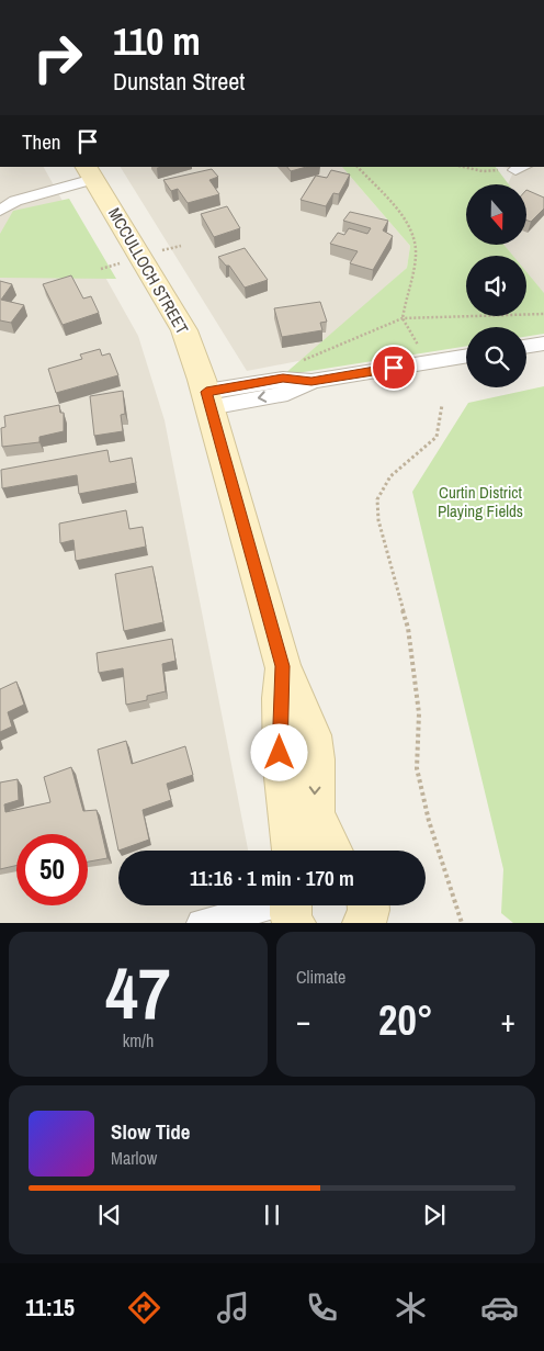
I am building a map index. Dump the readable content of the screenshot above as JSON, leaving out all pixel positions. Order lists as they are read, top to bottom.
{
  "streets": {
    "main road": ["MCCULLOCH STREET"]
  },
  "parks": ["Curtin District Playing Fields"],
  "north": "bottom",
  "page": {
    "turn": ["110 m", "Dunstan Street"],
    "then": "Then",
    "limit": "50",
    "trip": "11:16 · 1 min · 170 m",
    "tile": [
      ["47", "km/h"],
      "Climate"
    ],
    "heat": ["−", "20°", "+"],
    "song": ["Slow Tide", "Marlow"],
    "tabs": "11:15"
  }
}
